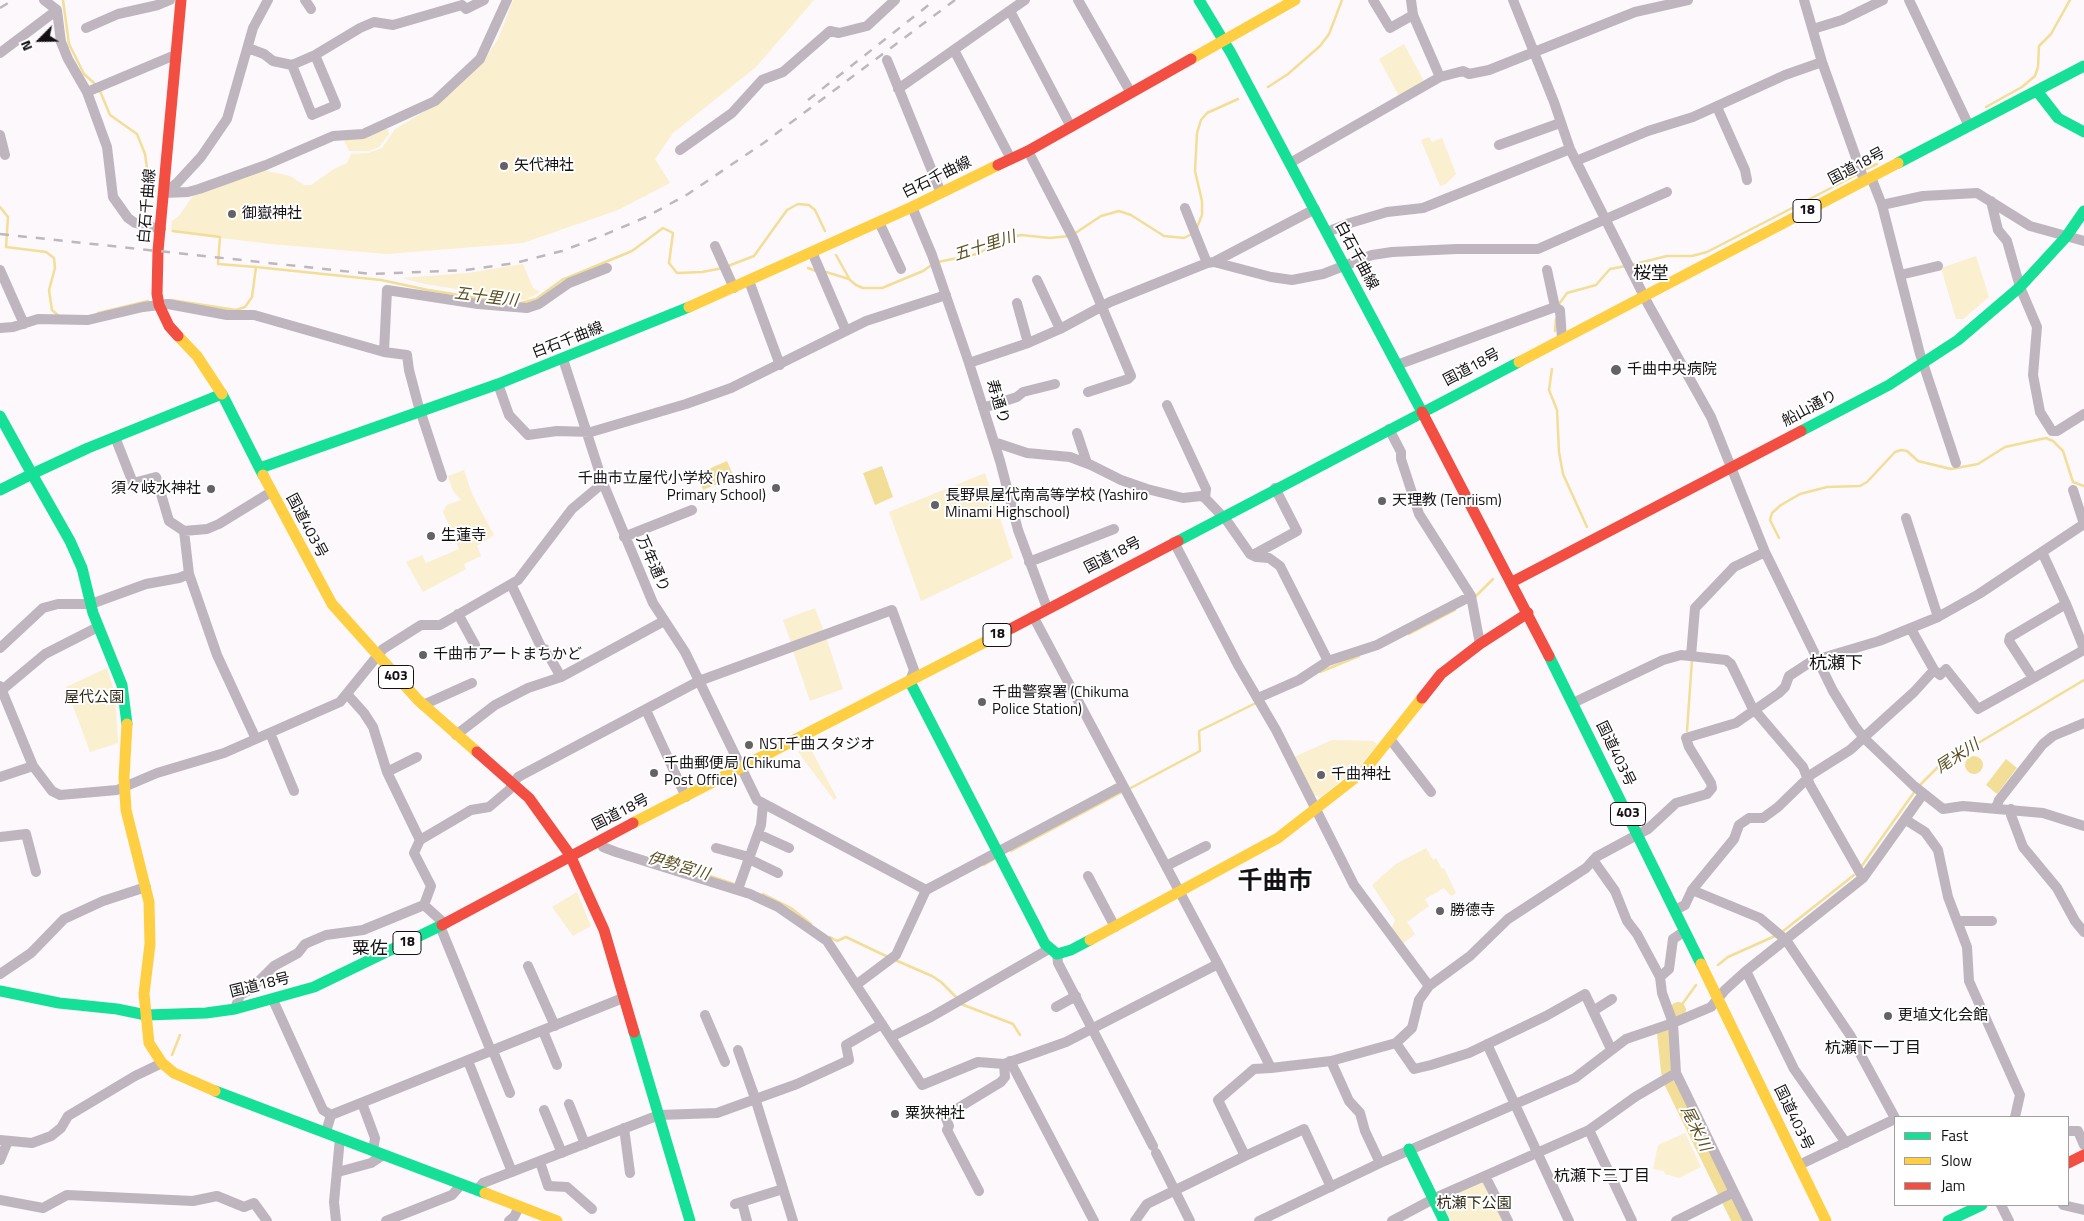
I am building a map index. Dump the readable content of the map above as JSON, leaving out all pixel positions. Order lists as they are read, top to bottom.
{
  "streets": {
    "main road": [
      "国道18号",
      "白石千曲線",
      "18",
      "船山通り",
      "国道403号",
      "403"
    ],
    "street": ["寿通り", "万年通り"]
  },
  "crossings": [
    ["国道18号", "白石千曲線"],
    ["国道18号", "寿通り"],
    ["国道18号", "国道403号"],
    ["国道18号", "万年通り"],
    ["白石千曲線", "寿通り"],
    ["白石千曲線", "国道403号"],
    ["白石千曲線", "万年通り"],
    ["船山通り", "国道403号"]
  ],
  "districts": [
    "桜堂",
    "杭瀬下",
    "千曲市",
    "粟佐",
    "杭瀬下一丁目",
    "杭瀬下三丁目"
  ],
  "water": ["五十里川", "尾米川", "伊勢宮川"],
  "parks": ["屋代公園", "杭瀬下公園"],
  "places": [
    "矢代神社",
    "御嶽神社",
    "千曲中央病院",
    "千曲市立屋代小学校 (Yashiro Primary School)",
    "須々岐水神社",
    "天理教 (Tenriism)",
    "長野県屋代南高等学校 (Yashiro Minami Highschool)",
    "生蓮寺",
    "千曲市アートまちかど",
    "千曲警察署 (Chikuma Police Station)",
    "NST千曲スタジオ",
    "千曲郵便局 (Chikuma Post Office)",
    "千曲神社",
    "勝德寺",
    "更埴文化会館",
    "粟狹神社"
  ],
  "legend": ["Fast", "Slow", "Jam"],
  "north": "bottom left"
}
